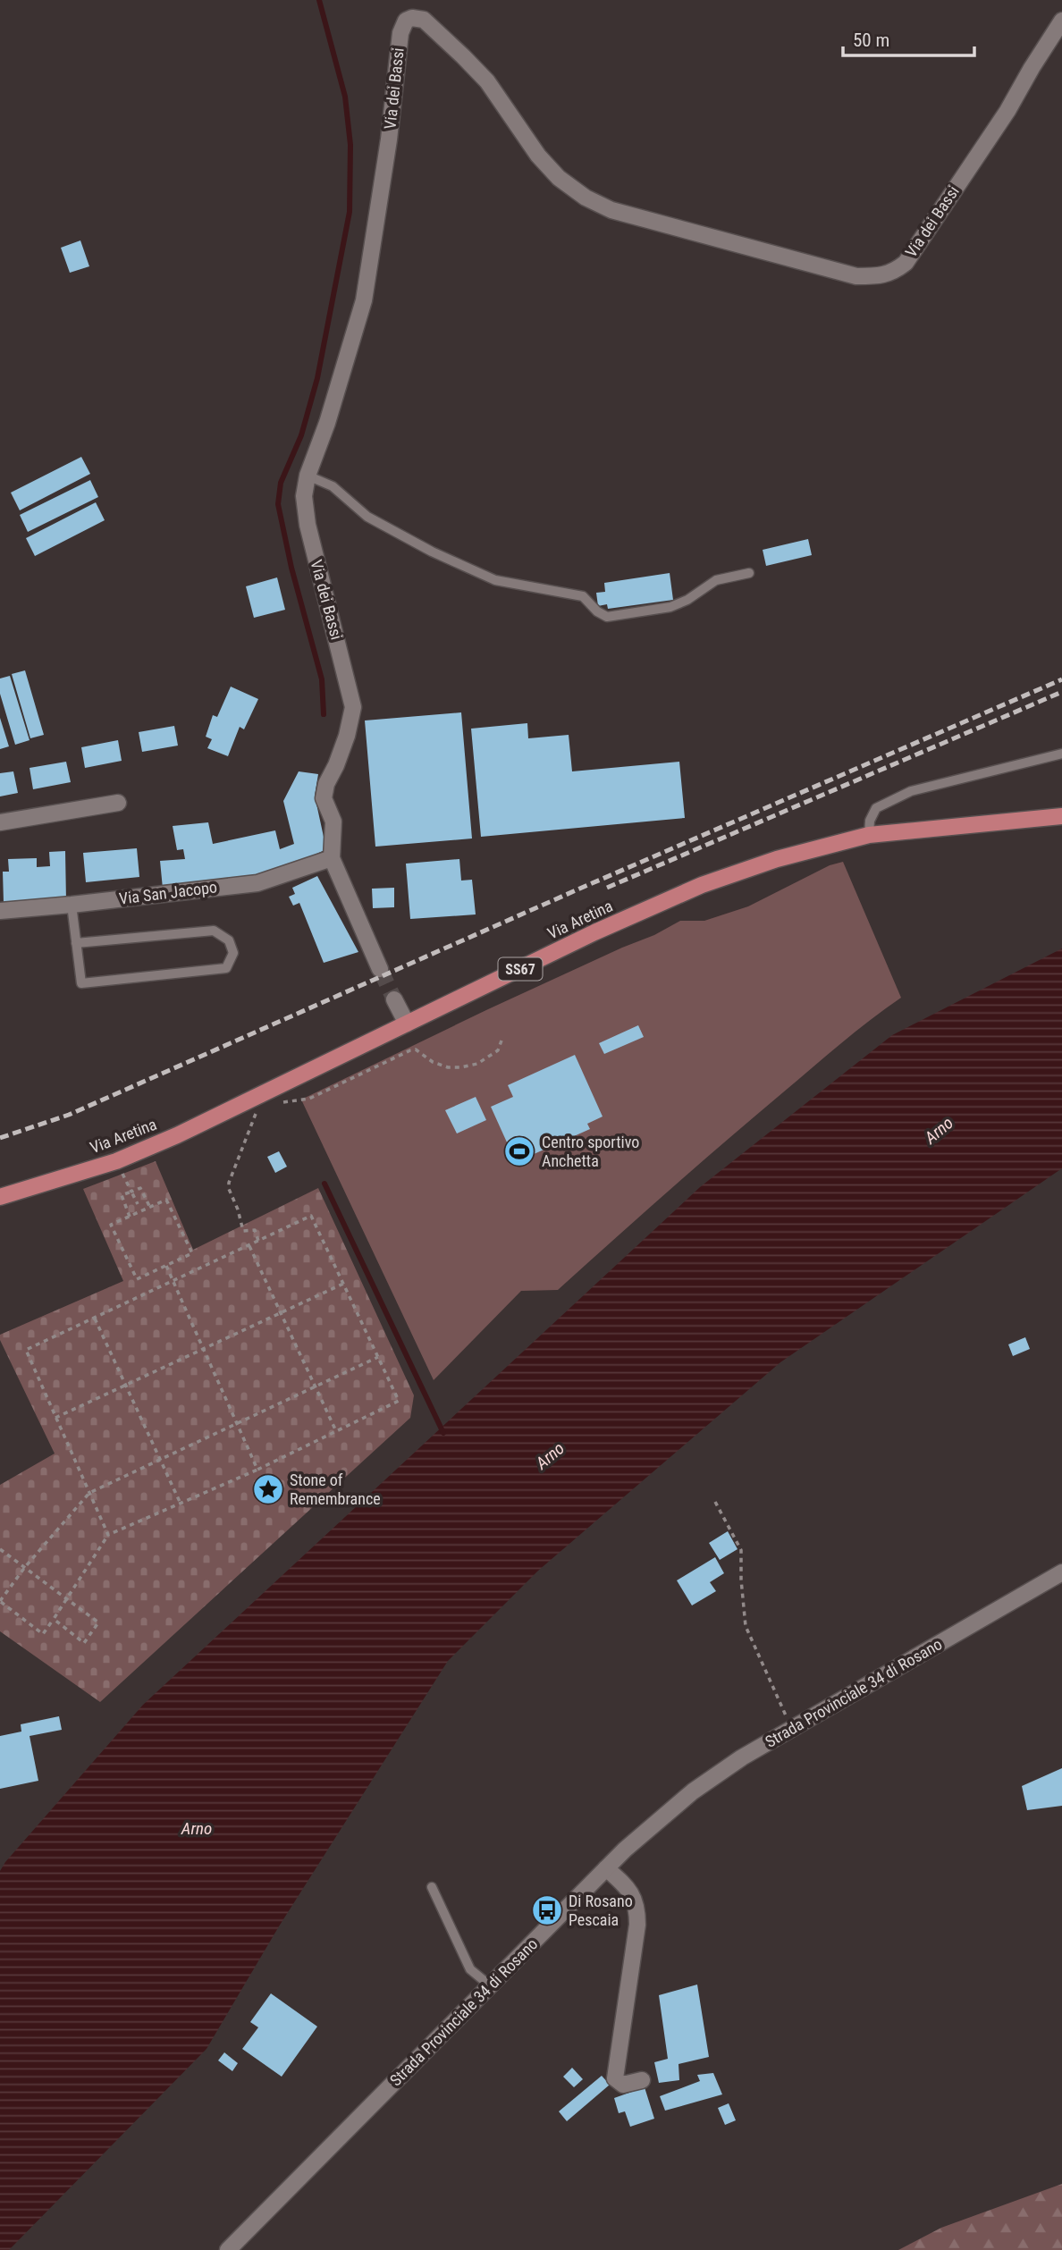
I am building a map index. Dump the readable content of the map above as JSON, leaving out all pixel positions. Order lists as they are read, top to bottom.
{
  "streets": {
    "main road": ["Via Aretina", "SS67"],
    "street": ["Via dei Bassi", "Via San Jacopo", "Strada Provinciale 34 di Rosano"]
  },
  "crossings": [
    ["Via dei Bassi", "Via San Jacopo"]
  ],
  "water": ["Arno"],
  "places": {
    "sports": ["Centro sportivo Anchetta"],
    "place": ["Stone of Remembrance"],
    "bus stop": ["Di Rosano Pescaia"]
  },
  "scale_bar": "50 m"
}
